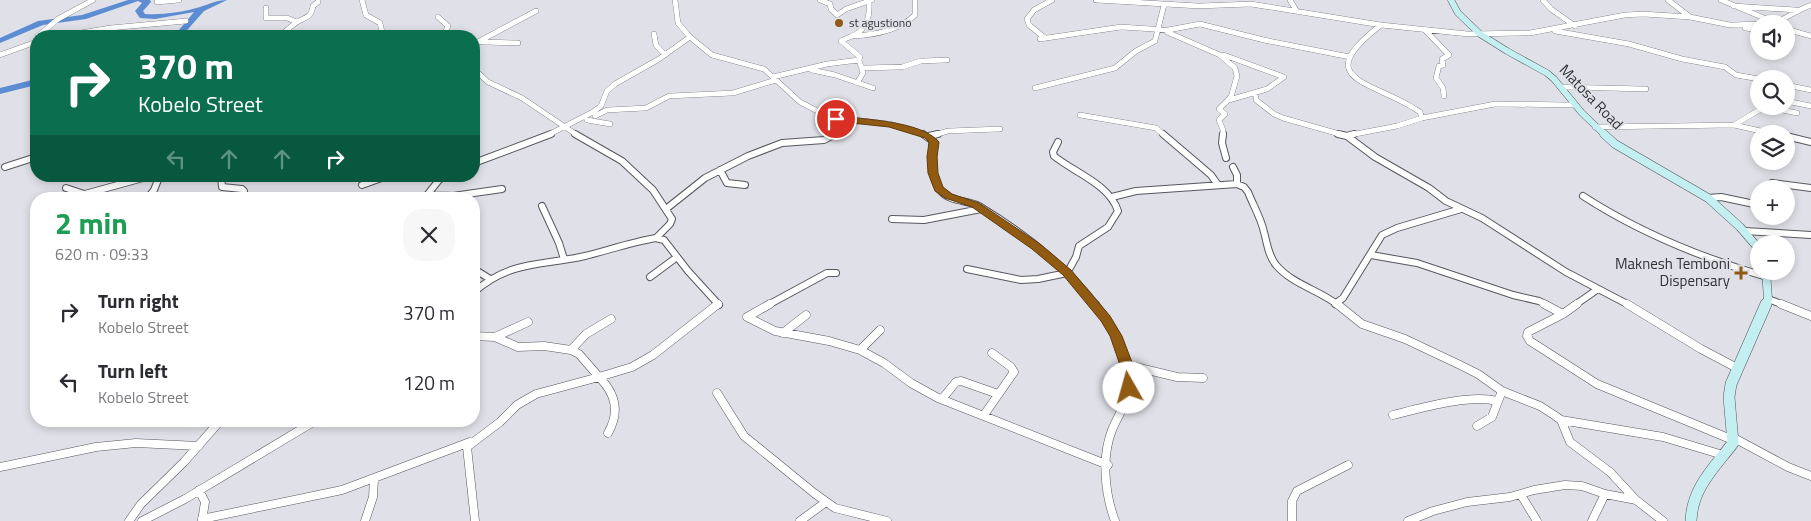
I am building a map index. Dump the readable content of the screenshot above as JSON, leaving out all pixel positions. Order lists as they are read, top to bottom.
{
  "streets": {
    "street": ["Matosa Road"]
  },
  "places": {
    "other": ["st agustiono"],
    "health": ["Maknesh Temboni Dispensary"]
  },
  "page": {
    "map_buttons": ["+", "−"],
    "turn": ["370 m", "Kobelo Street"],
    "heading": ["2 min", "620 m · 09:33"],
    "list": [
      {
        "name": "Turn right",
        "note": "Kobelo Street",
        "value": "370 m"
      },
      {
        "name": "Turn left",
        "note": "Kobelo Street",
        "value": "120 m"
      }
    ]
  }
}
